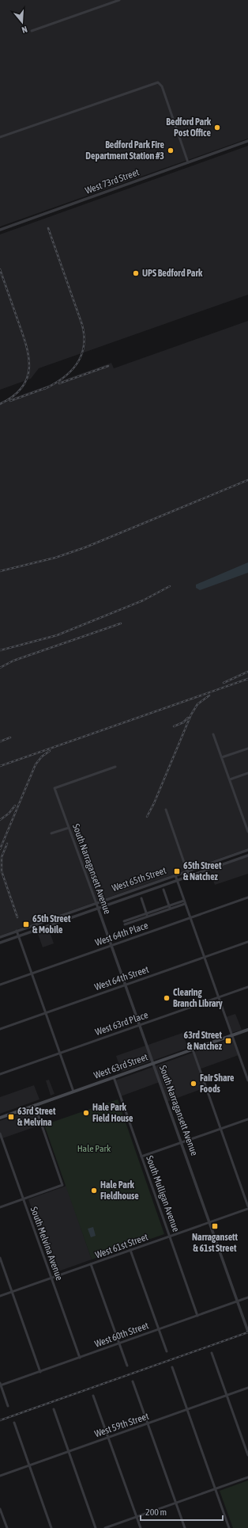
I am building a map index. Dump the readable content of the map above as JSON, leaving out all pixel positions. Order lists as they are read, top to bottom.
{
  "streets": {
    "main road": ["West 63rd Street"],
    "street": [
      "West 73rd Street",
      "South Narragansett Avenue",
      "West 65th Street",
      "West 64th Place",
      "West 64th Street",
      "West 63rd Place",
      "South Mulligan Avenue",
      "South Melvina Avenue",
      "West 61st Street",
      "West 60th Street",
      "West 59th Street"
    ]
  },
  "crossings": [
    ["South Narragansett Avenue", "West 65th Street"],
    ["South Narragansett Avenue", "West 64th Place"],
    ["South Narragansett Avenue", "West 64th Street"],
    ["South Narragansett Avenue", "West 63rd Place"],
    ["South Narragansett Avenue", "West 63rd Street"],
    ["South Narragansett Avenue", "West 61st Street"],
    ["South Narragansett Avenue", "West 60th Street"],
    ["West 63rd Street", "South Mulligan Avenue"],
    ["South Mulligan Avenue", "West 61st Street"],
    ["South Mulligan Avenue", "West 60th Street"],
    ["South Melvina Avenue", "West 61st Street"],
    ["South Melvina Avenue", "West 60th Street"]
  ],
  "parks": ["Hale Park"],
  "places": {
    "other": [
      "Bedford Park Post Office",
      "Bedford Park Fire Department Station #3",
      "UPS Bedford Park",
      "Clearing Branch Library",
      "Fair Share Foods",
      "Hale Park Field House",
      "Hale Park Fieldhouse"
    ],
    "transit": [
      "65th Street & Natchez",
      "65th Street & Mobile",
      "63rd Street & Natchez",
      "63rd Street & Melvina",
      "Narragansett & 61st Street"
    ]
  },
  "scale_bar": "200 m",
  "north": "bottom"
}
